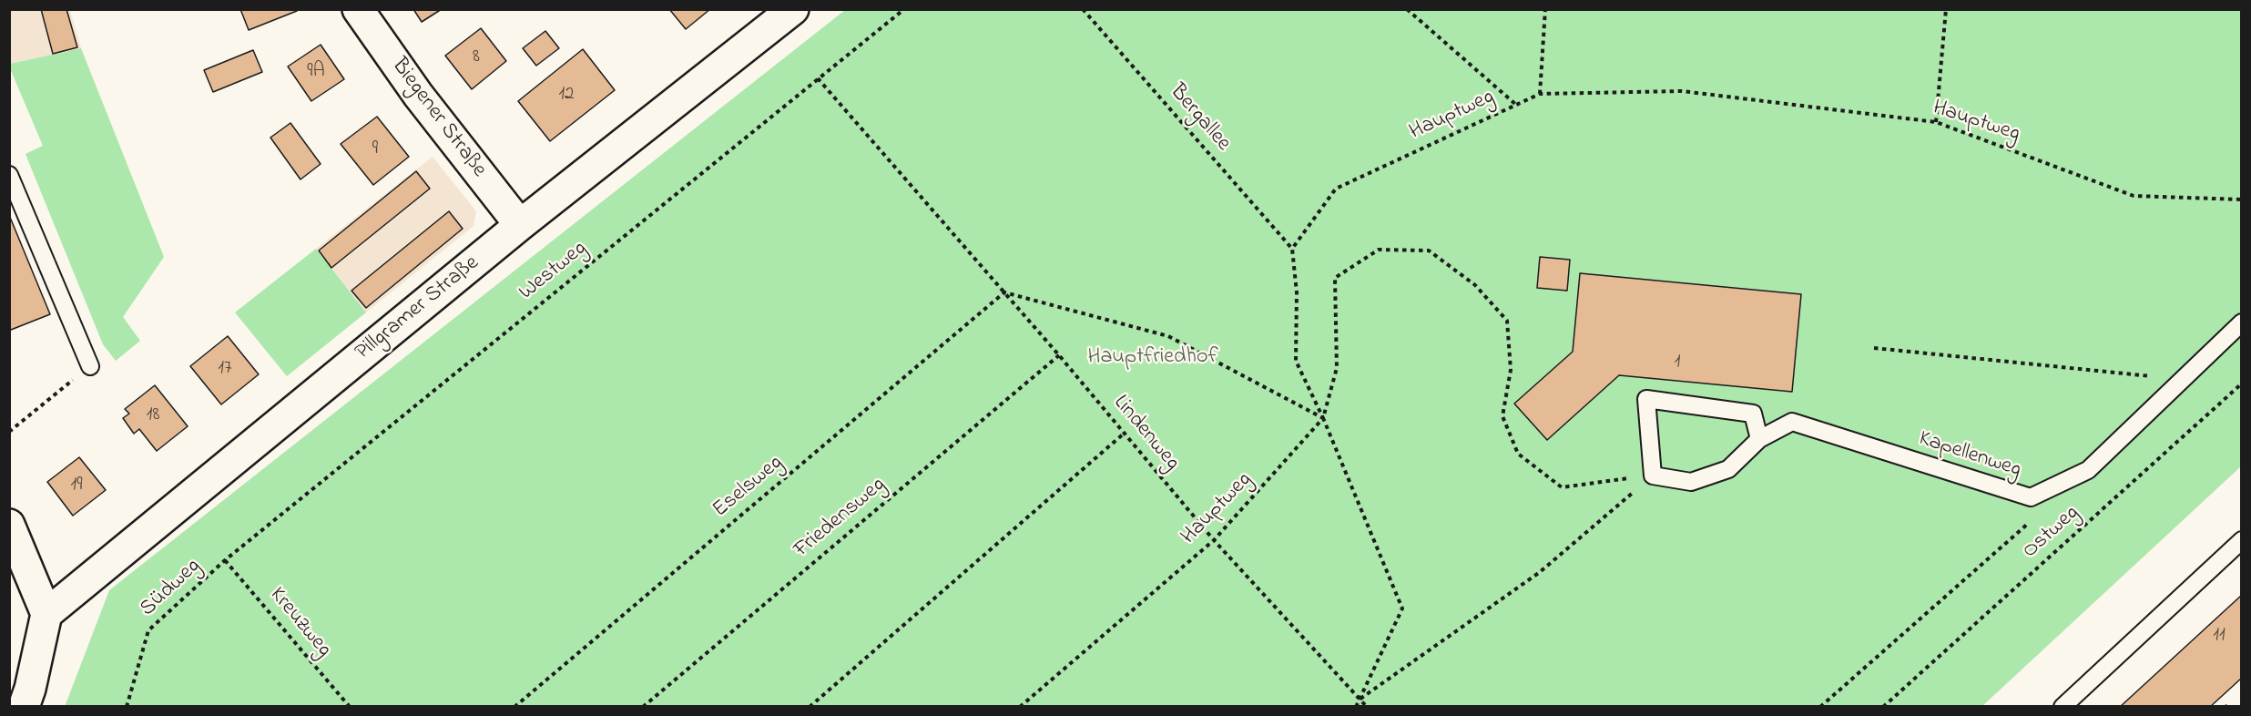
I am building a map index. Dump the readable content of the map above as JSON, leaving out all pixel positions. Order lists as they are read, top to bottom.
{
  "streets": {
    "street": ["Biegener Straße", "Pillgramer Straße"],
    "lane": ["Kapellenweg"],
    "path": [
      "Hauptweg",
      "Bergallee",
      "Westweg",
      "Lindenweg",
      "Eselsweg",
      "Friedensweg",
      "Ostweg",
      "Südweg",
      "Kreuzweg"
    ]
  },
  "crossings": [
    ["Hauptweg", "Bergallee"],
    ["Hauptweg", "Lindenweg"],
    ["Biegener Straße", "Pillgramer Straße"],
    ["Westweg", "Lindenweg"],
    ["Westweg", "Südweg"],
    ["Westweg", "Kreuzweg"],
    ["Lindenweg", "Eselsweg"],
    ["Lindenweg", "Friedensweg"],
    ["Südweg", "Kreuzweg"]
  ],
  "parks": ["Hauptfriedhof"],
  "house_numbers": [
    "8",
    "9A",
    "12",
    "9",
    "1",
    "17",
    "18",
    "19",
    "11"
  ]
}
